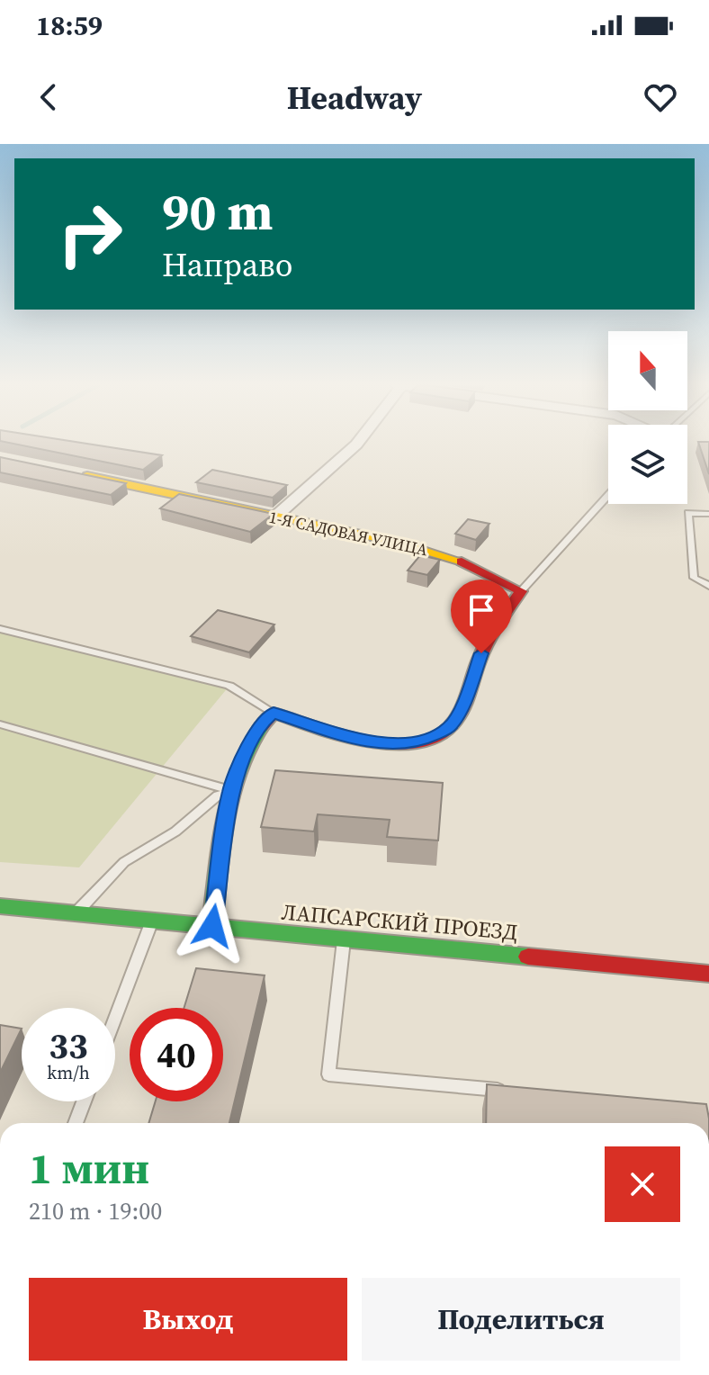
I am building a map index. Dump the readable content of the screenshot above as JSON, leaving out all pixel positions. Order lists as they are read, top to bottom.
{
  "streets": {
    "street": ["1-Я САДОВАЯ УЛИЦА", "ЛАПСАРСКИЙ ПРОЕЗД"]
  },
  "north": "top",
  "page": {
    "status": "18:59",
    "header": "Headway",
    "turn": ["90 m", "Направо"],
    "speed": "33 km/h",
    "limit": "40",
    "heading": ["1 мин", "210 m · 19:00"],
    "buttons": ["Выход", "Поделиться"]
  }
}
